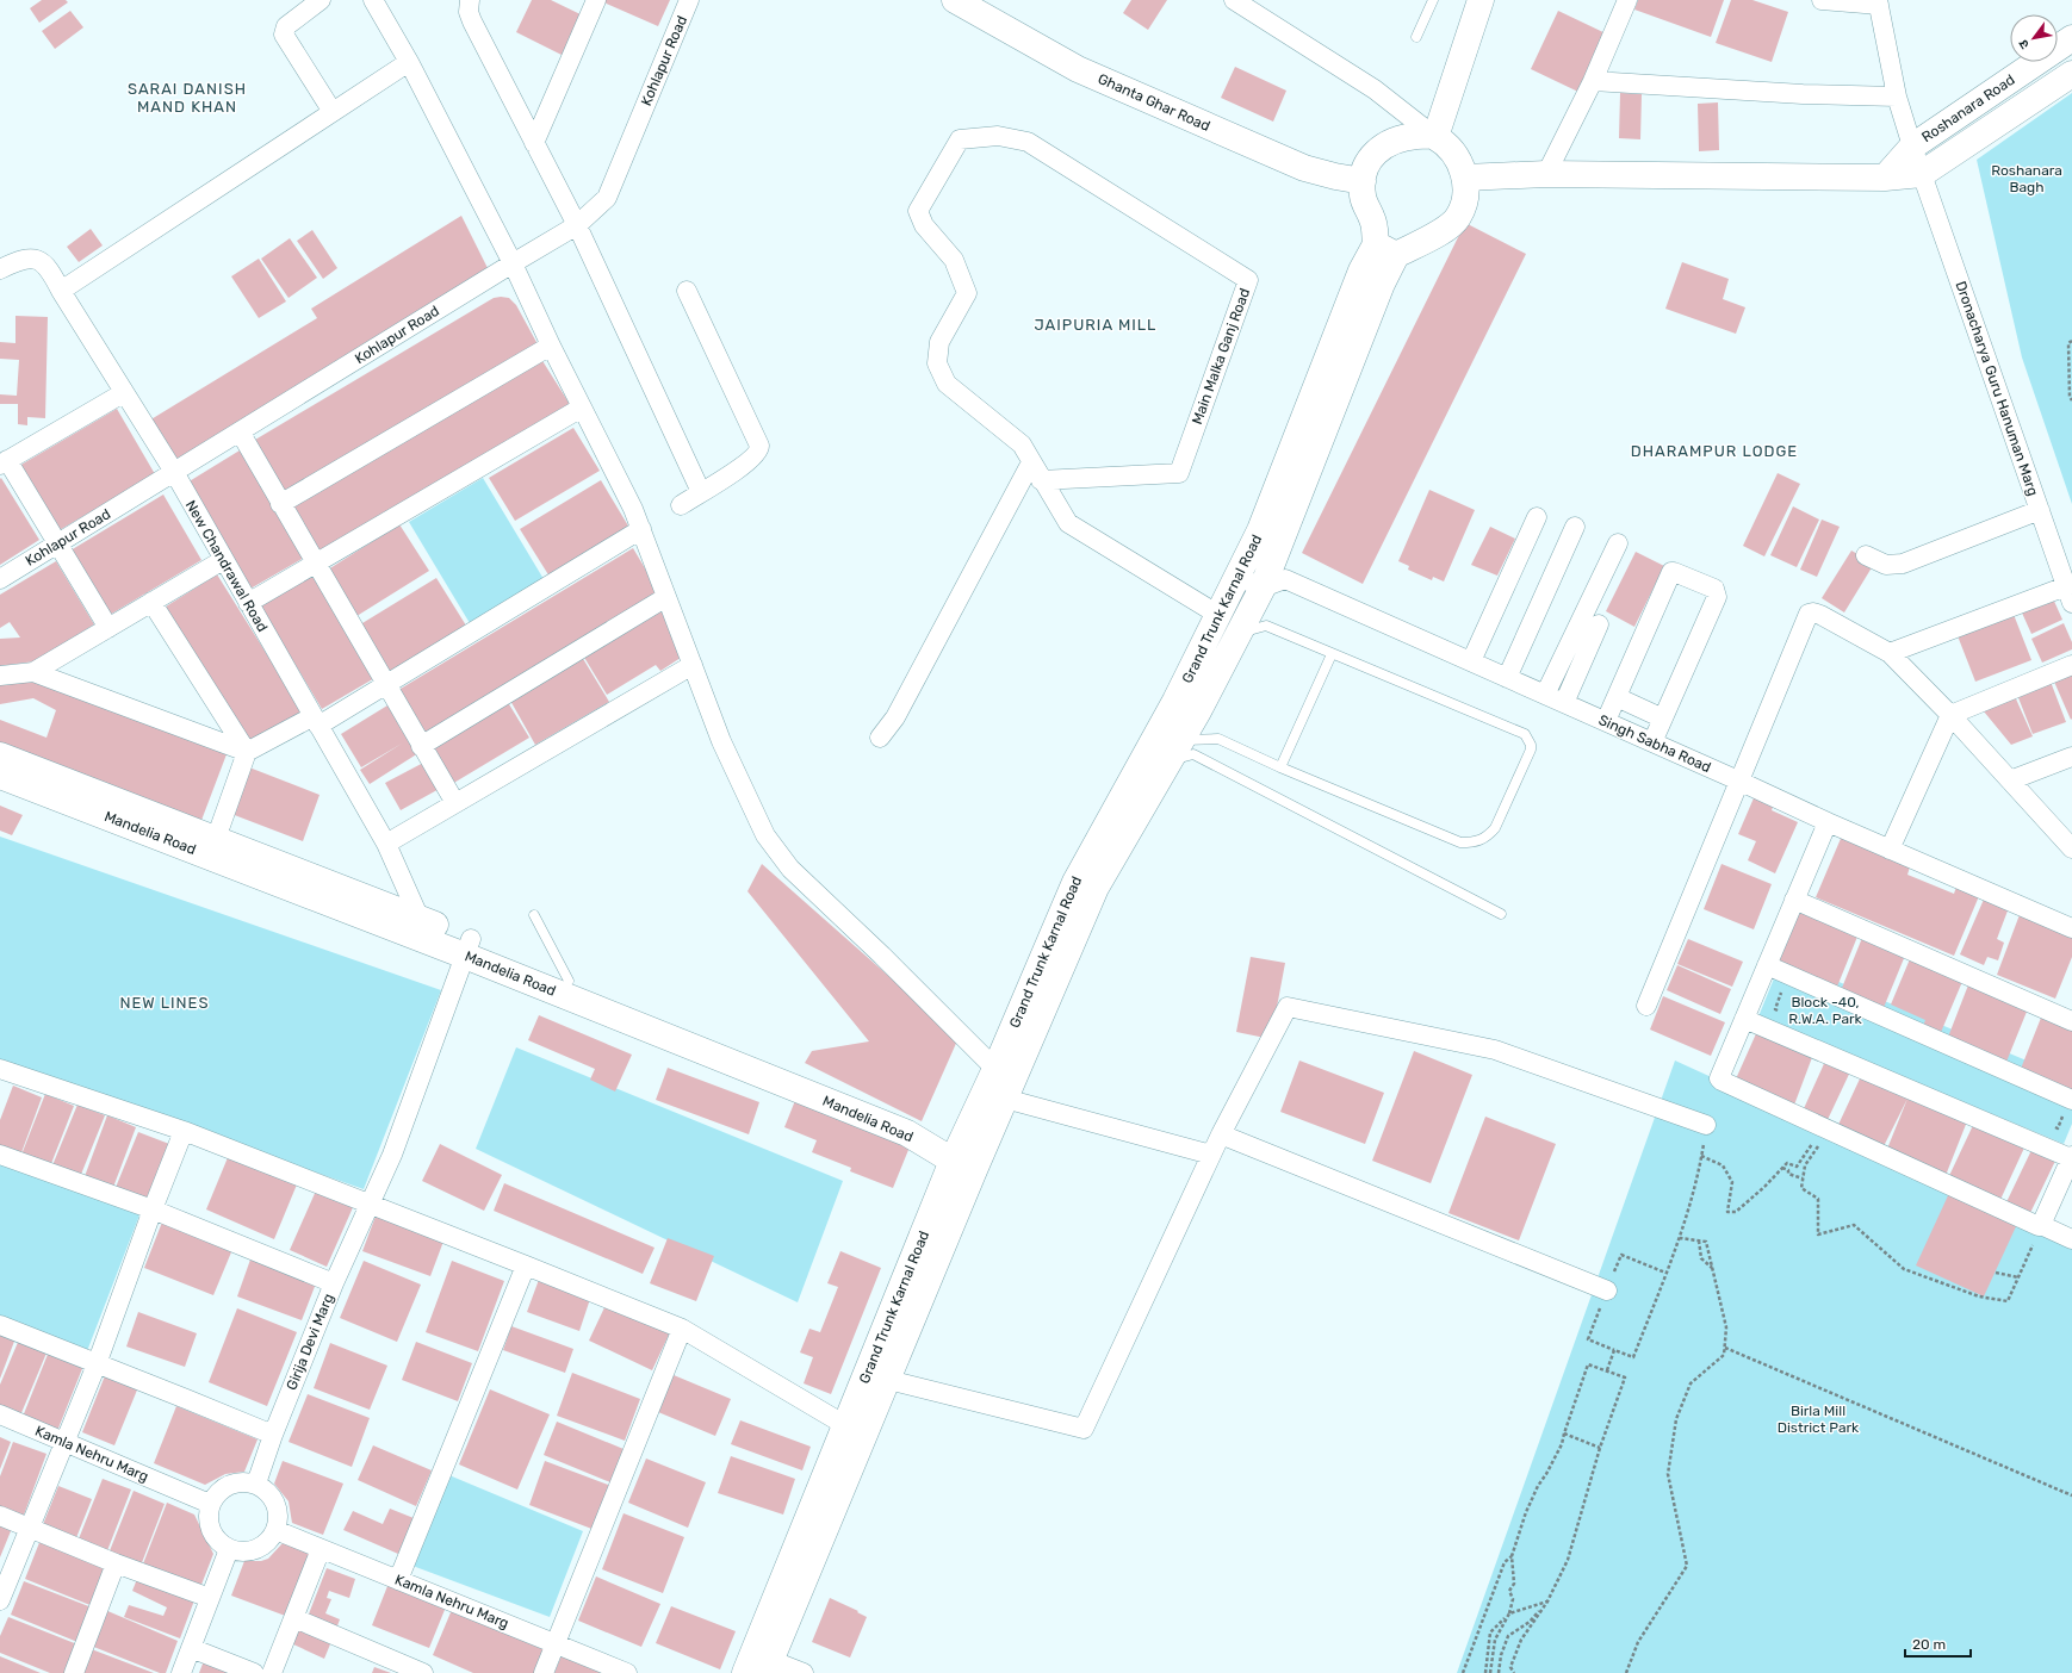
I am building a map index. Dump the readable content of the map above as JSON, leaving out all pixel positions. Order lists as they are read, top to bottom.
{
  "streets": {
    "main road": [
      "Ghanta Ghar Road",
      "Roshanara Road",
      "Grand Trunk Karnal Road",
      "Mandelia Road"
    ],
    "street": [
      "Kohlapur Road",
      "Main Malka Ganj Road",
      "Dronacharya Guru Hanuman Marg",
      "New Chandrawal Road",
      "Singh Sabha Road",
      "Girija Devi Marg",
      "Kamla Nehru Marg"
    ]
  },
  "crossings": [
    ["Kohlapur Road", "New Chandrawal Road"],
    ["Ghanta Ghar Road", "Grand Trunk Karnal Road"],
    ["Roshanara Road", "Dronacharya Guru Hanuman Marg"],
    ["New Chandrawal Road", "Mandelia Road"],
    ["Grand Trunk Karnal Road", "Singh Sabha Road"],
    ["Grand Trunk Karnal Road", "Mandelia Road"],
    ["Mandelia Road", "Girija Devi Marg"],
    ["Girija Devi Marg", "Kamla Nehru Marg"]
  ],
  "districts": [
    "SARAI DANISH MAND KHAN",
    "JAIPURIA MILL",
    "DHARAMPUR LODGE",
    "NEW LINES"
  ],
  "parks": ["Roshanara Bagh", "Block -40, R.W.A. Park", "Birla Mill District Park"],
  "scale_bar": "20 m",
  "north": "bottom left"
}
